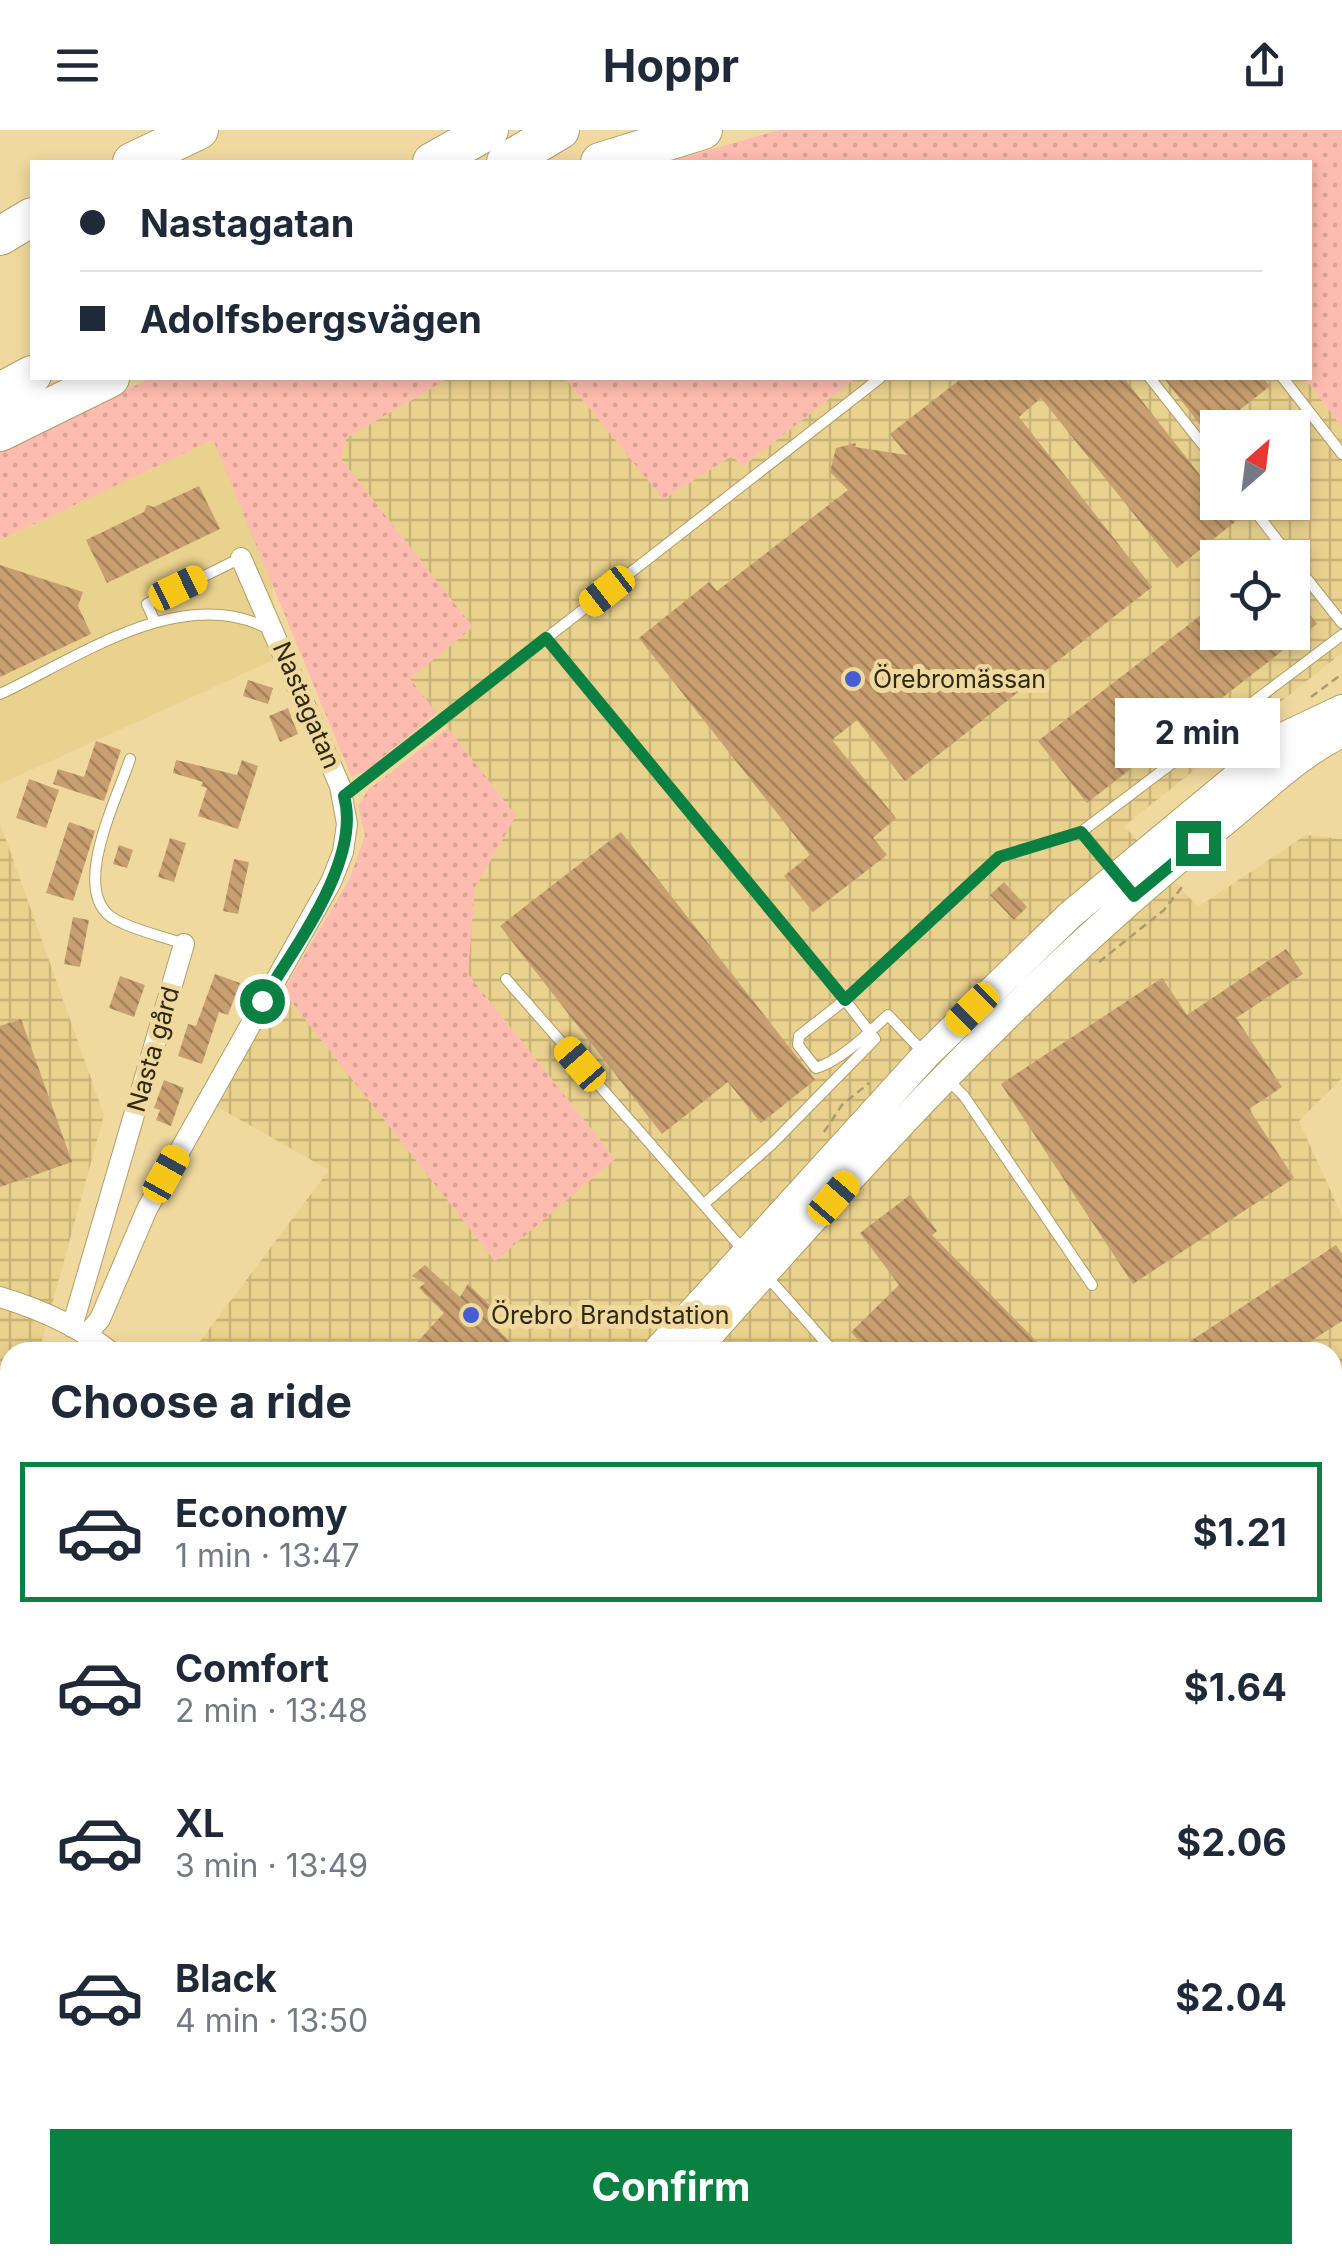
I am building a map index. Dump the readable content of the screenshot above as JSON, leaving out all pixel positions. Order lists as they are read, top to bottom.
{
  "streets": {
    "street": ["Nastagatan", "Nasta gård"]
  },
  "crossings": [
    ["Nastagatan", "Nasta gård"]
  ],
  "places": ["Örebromässan", "Örebro Brandstation"],
  "north": "top right",
  "page": {
    "header": "Hoppr",
    "banner": ["Nastagatan", "Adolfsbergsvägen"],
    "bubble": "2 min",
    "heading": "Choose a ride",
    "list": [
      {
        "name": "Economy",
        "note": "1 min · 13:47",
        "value": "$1.21"
      },
      {
        "name": "Comfort",
        "note": "2 min · 13:48",
        "value": "$1.64"
      },
      {
        "name": "XL",
        "note": "3 min · 13:49",
        "value": "$2.06"
      },
      {
        "name": "Black",
        "note": "4 min · 13:50",
        "value": "$2.04"
      }
    ],
    "buttons": "Confirm"
  }
}
